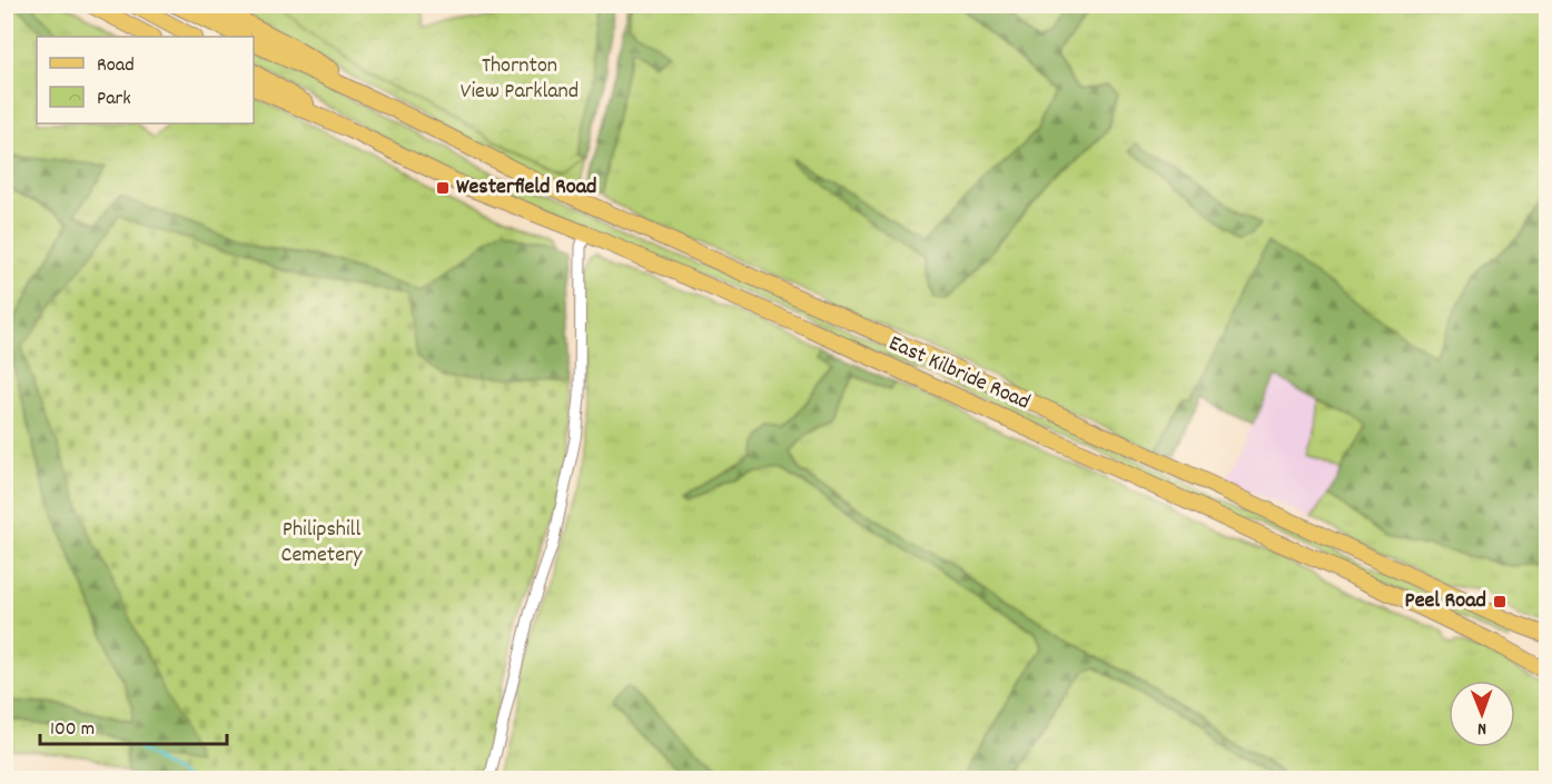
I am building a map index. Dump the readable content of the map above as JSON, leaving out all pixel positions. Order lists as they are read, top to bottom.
{
  "streets": {
    "main road": ["East Kilbride Road"]
  },
  "parks": ["Thornton View Parkland", "Philipshill Cemetery"],
  "places": {
    "transit": ["Westerfield Road", "Peel Road"]
  },
  "legend": ["Road", "Park"],
  "scale_bar": "100 m",
  "north": "bottom"
}
